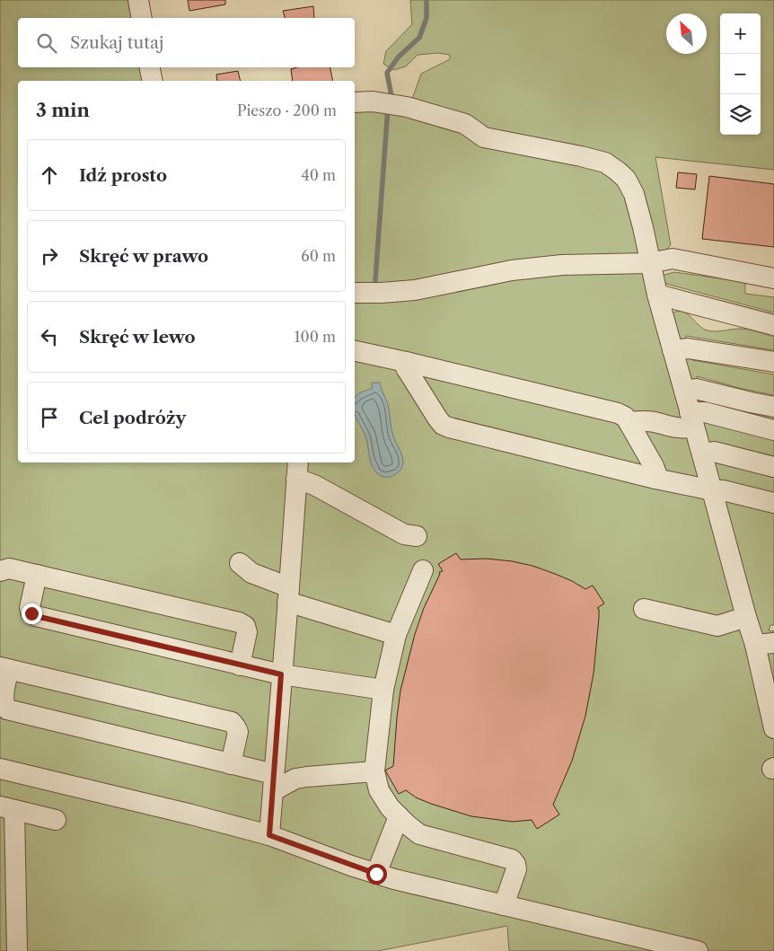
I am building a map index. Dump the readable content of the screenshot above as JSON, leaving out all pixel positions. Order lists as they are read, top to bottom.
{
  "north": "top left",
  "page": {
    "map_buttons": ["+", "−"],
    "search": "Szukaj tutaj",
    "heading": ["3 min", "Pieszo · 200 m"],
    "list": [
      ["Idź prosto", "40 m"],
      ["Skręć w prawo", "60 m"],
      ["Skręć w lewo", "100 m"],
      "Cel podróży"
    ]
  }
}
